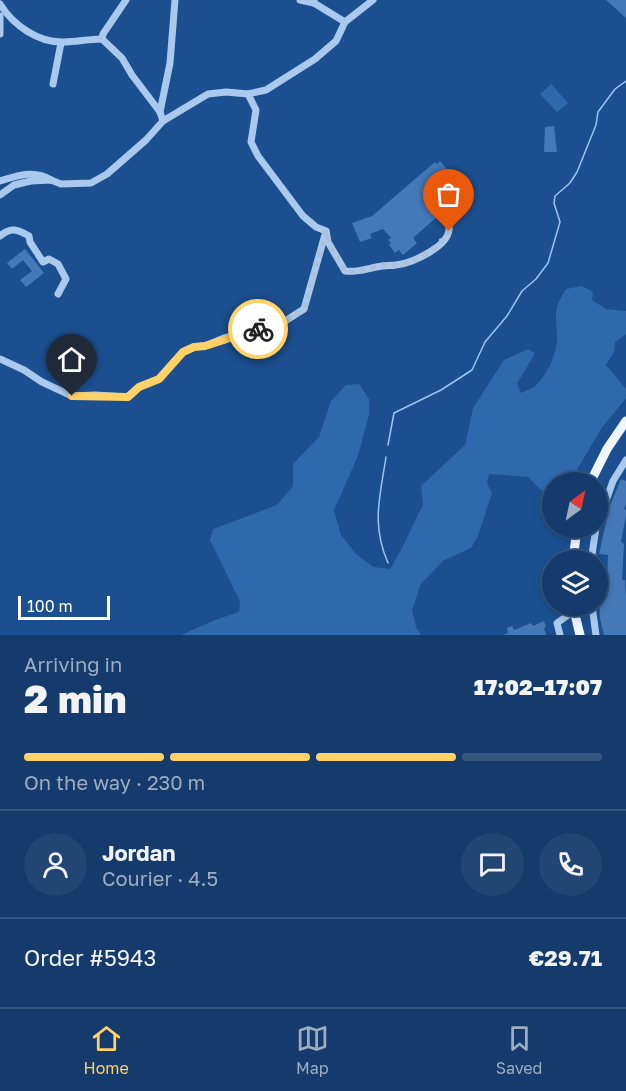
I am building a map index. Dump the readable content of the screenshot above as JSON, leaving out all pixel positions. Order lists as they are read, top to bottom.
{
  "scale_bar": "100 m",
  "north": "top right",
  "page": {
    "scale": "100 m",
    "heading": ["2 min", "Arriving in", "17:02–17:07"],
    "panel": [
      "Jordan",
      "Courier · 4.5",
      "Order #5943",
      "€29.71"
    ],
    "bar": "On the way · 230 m",
    "tabs": ["Home", "Map", "Saved"]
  }
}
